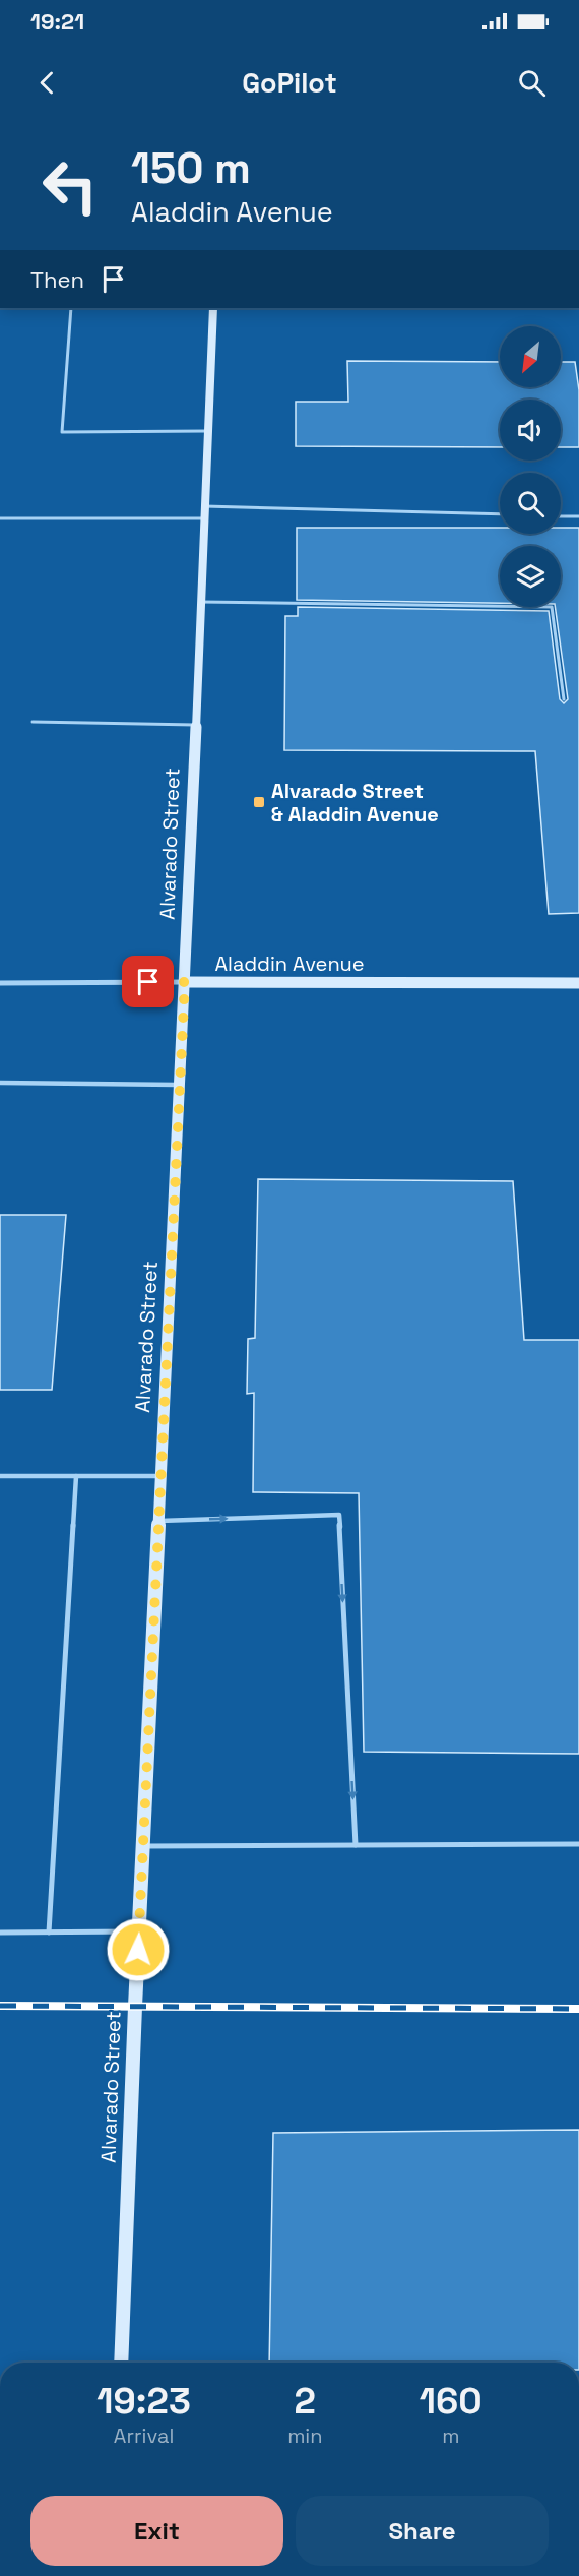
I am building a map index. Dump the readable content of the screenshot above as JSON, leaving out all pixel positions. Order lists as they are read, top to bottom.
{
  "streets": {
    "street": ["Alvarado Street", "Aladdin Avenue"]
  },
  "crossings": [
    ["Alvarado Street", "Aladdin Avenue"]
  ],
  "places": {
    "transit": ["Alvarado Street & Aladdin Avenue"]
  },
  "north": "bottom left",
  "page": {
    "status": "19:21",
    "header": "GoPilot",
    "turn": ["150 m", "Aladdin Avenue"],
    "then": "Then",
    "eta": [
      "19:23",
      "Arrival",
      "2",
      "min",
      "160",
      "m"
    ],
    "buttons": ["Exit", "Share"]
  }
}
